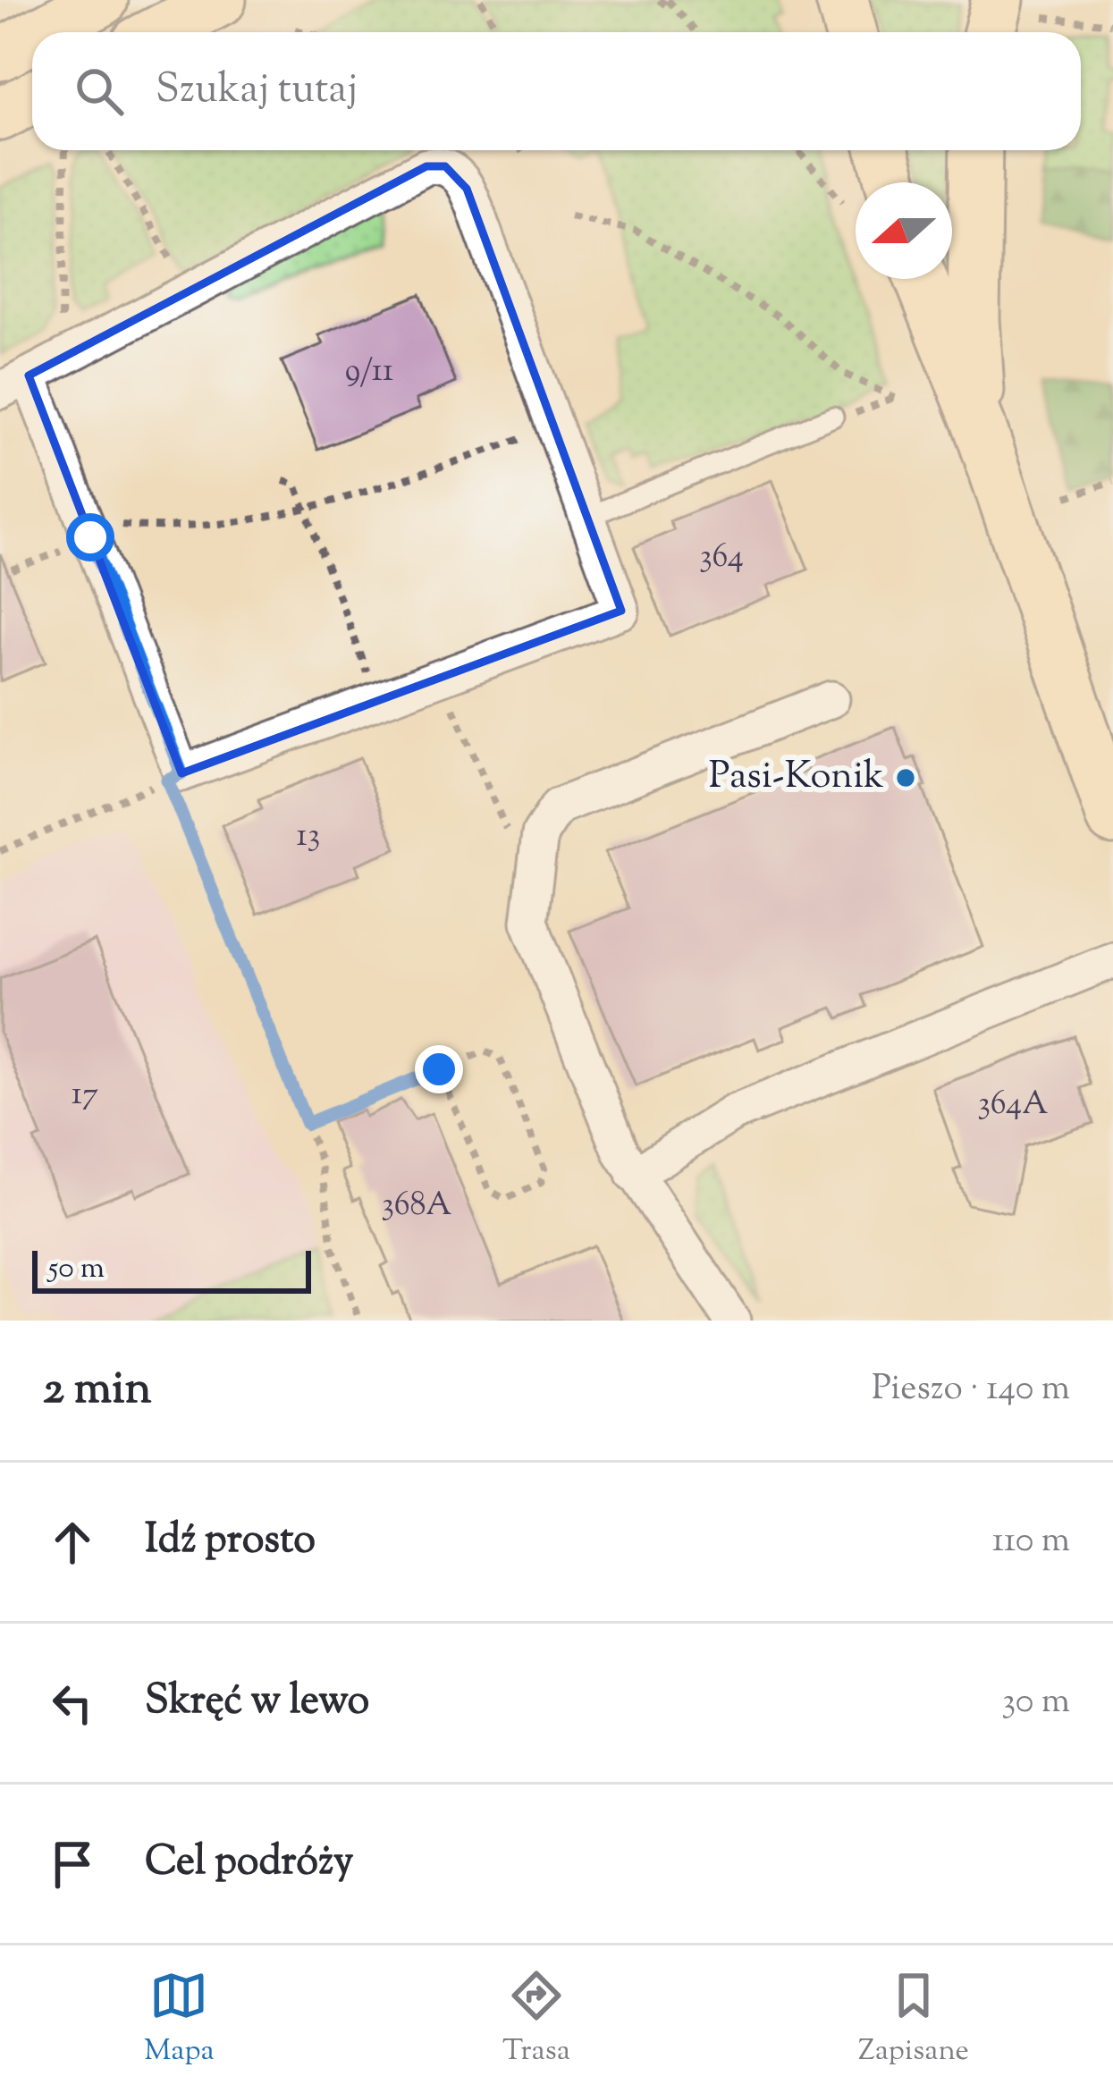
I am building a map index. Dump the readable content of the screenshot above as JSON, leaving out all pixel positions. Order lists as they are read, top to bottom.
{
  "places": ["Pasi-Konik"],
  "house_numbers": [
    "9/11",
    "364",
    "13",
    "17",
    "364A",
    "368A"
  ],
  "scale_bar": "50 m",
  "north": "left",
  "page": {
    "search": "Szukaj tutaj",
    "scale": "50 m",
    "heading": ["2 min", "Pieszo · 140 m"],
    "list": [
      ["Idź prosto", "110 m"],
      ["Skręć w lewo", "30 m"],
      "Cel podróży"
    ],
    "nav": ["Mapa", "Trasa", "Zapisane"]
  }
}
